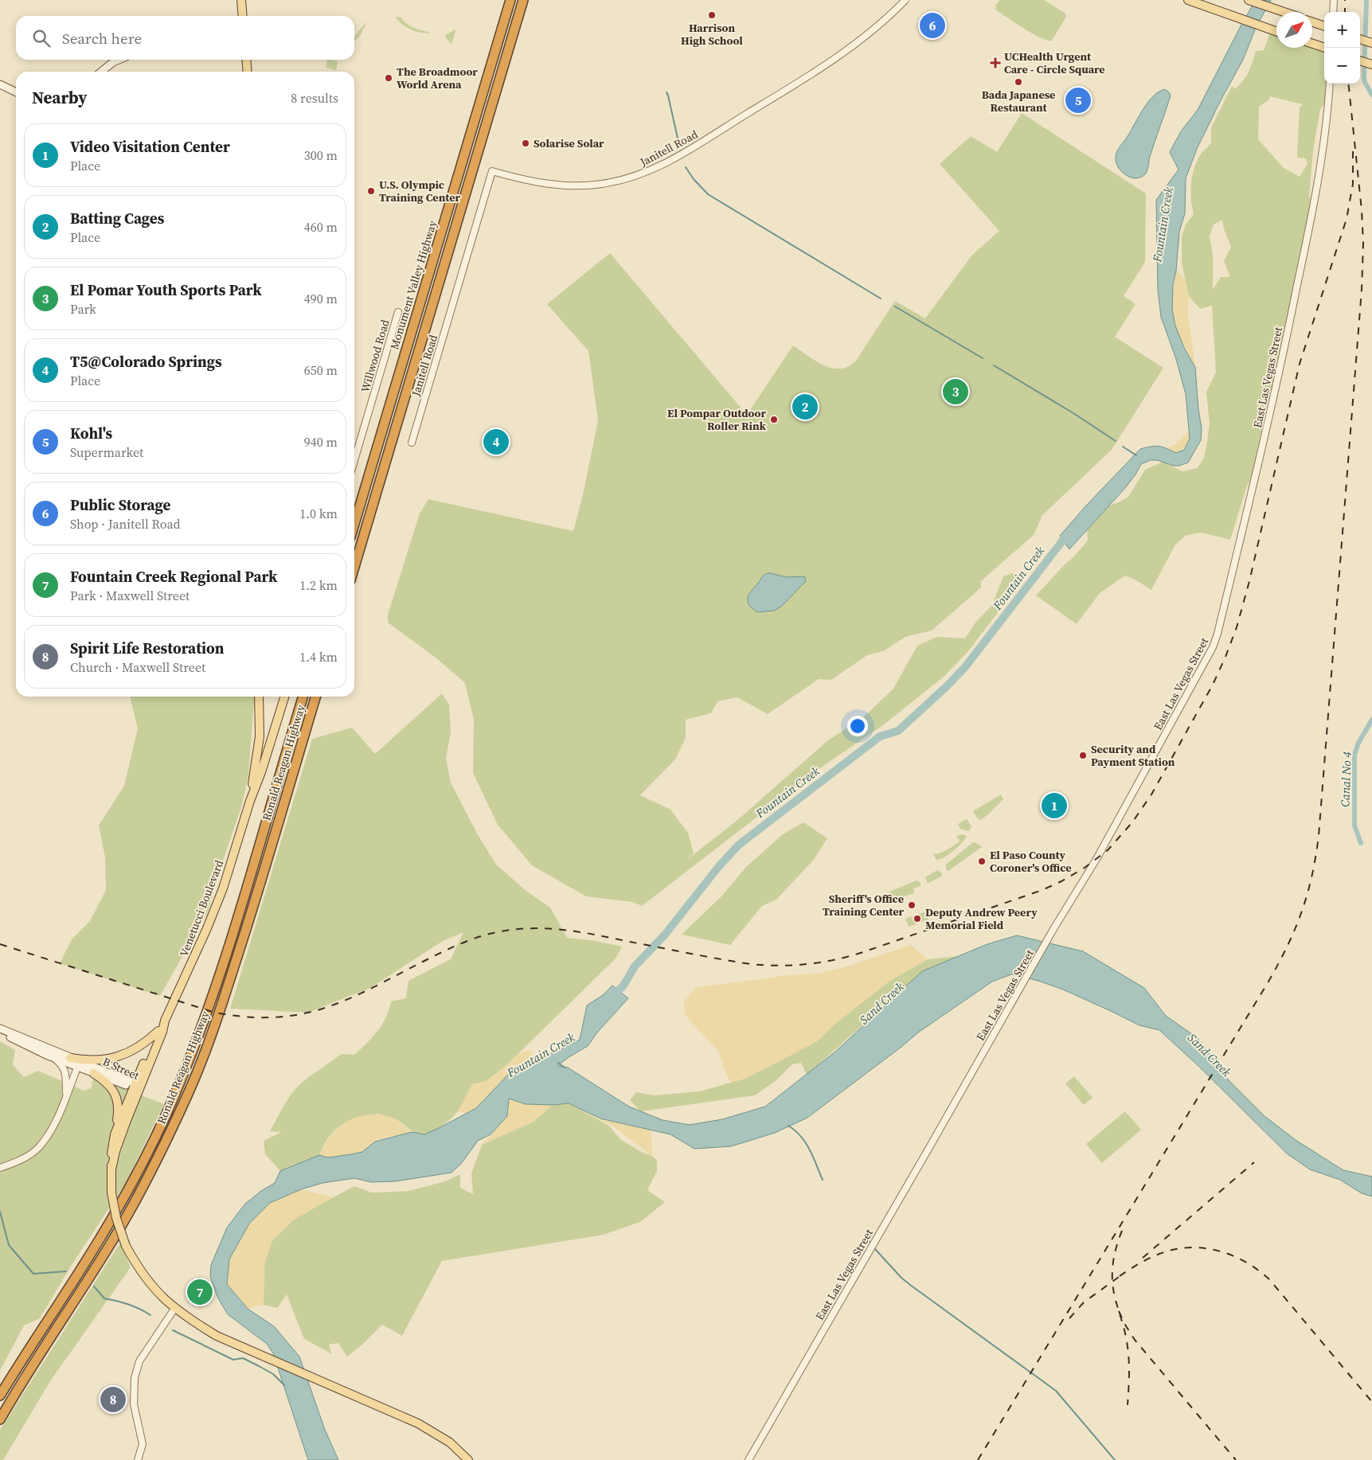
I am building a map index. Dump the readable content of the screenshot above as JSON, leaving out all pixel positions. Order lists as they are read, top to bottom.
{
  "streets": {
    "highway": ["Monument Valley Highway", "Ronald Reagan Highway"],
    "main road": ["Venetucci Boulevard", "B Street"],
    "street": ["Janitell Road", "Willwood Road", "East Las Vegas Street"]
  },
  "crossings": [
    ["Venetucci Boulevard", "B Street"]
  ],
  "water": ["Fountain Creek", "Canal No 4", "Sand Creek"],
  "places": {
    "other": [
      "Harrison High School",
      "The Broadmoor World Arena",
      "Bada Japanese Restaurant",
      "Solarise Solar",
      "U.S. Olympic Training Center",
      "El Pompar Outdoor Roller Rink",
      "Security and Payment Station",
      "El Paso County Coroner's Office",
      "Sheriff's Office Training Center",
      "Deputy Andrew Peery Memorial Field"
    ],
    "health": ["UCHealth Urgent Care - Circle Square"]
  },
  "north": "top right",
  "page": {
    "pins": [
      "6",
      "5",
      "3",
      "2",
      "4",
      "1",
      "7",
      "8"
    ],
    "map_buttons": ["+", "−"],
    "search": "Search here",
    "heading": ["Nearby", "8 results"],
    "list": [
      {
        "mark": "1",
        "name": "Video Visitation Center",
        "note": "Place",
        "value": "300 m"
      },
      {
        "mark": "2",
        "name": "Batting Cages",
        "note": "Place",
        "value": "460 m"
      },
      {
        "mark": "3",
        "name": "El Pomar Youth Sports Park",
        "note": "Park",
        "value": "490 m"
      },
      {
        "mark": "4",
        "name": "T5@Colorado Springs",
        "note": "Place",
        "value": "650 m"
      },
      {
        "mark": "5",
        "name": "Kohl's",
        "note": "Supermarket",
        "value": "940 m"
      },
      {
        "mark": "6",
        "name": "Public Storage",
        "note": "Shop · Janitell Road",
        "value": "1.0 km"
      },
      {
        "mark": "7",
        "name": "Fountain Creek Regional Park",
        "note": "Park · Maxwell Street",
        "value": "1.2 km"
      },
      {
        "mark": "8",
        "name": "Spirit Life Restoration",
        "note": "Church · Maxwell Street",
        "value": "1.4 km"
      }
    ]
  }
}
